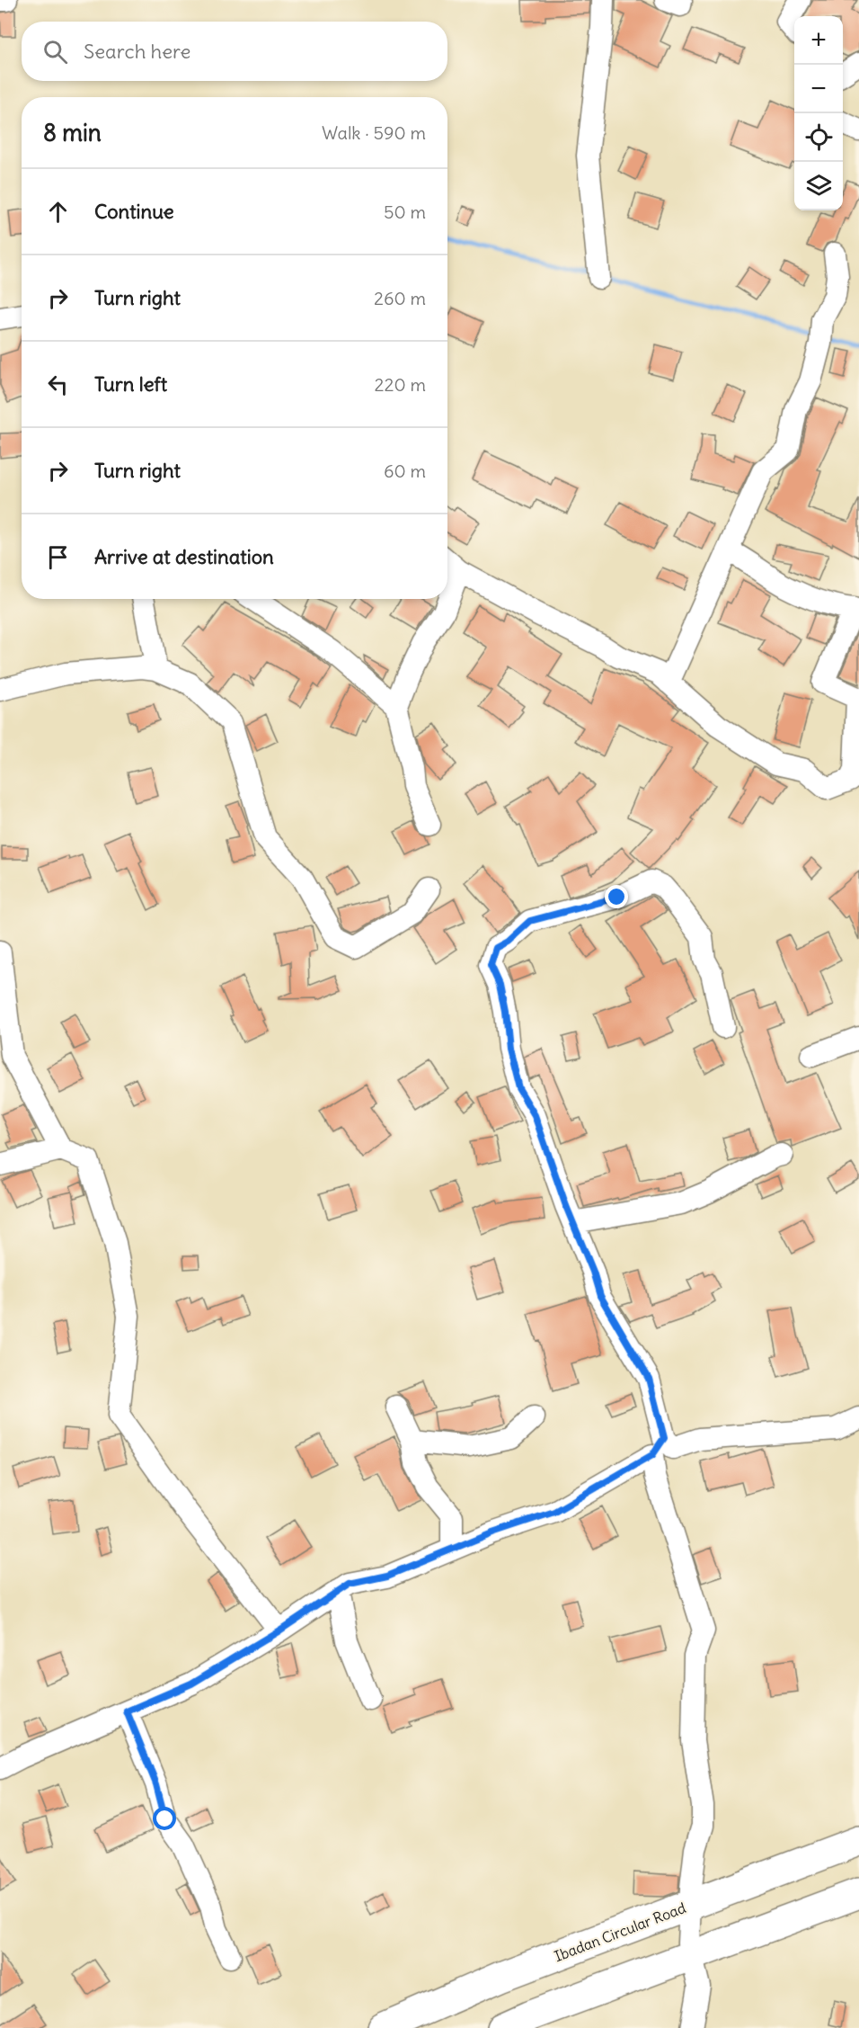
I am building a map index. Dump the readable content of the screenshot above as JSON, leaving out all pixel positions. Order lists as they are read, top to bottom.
{
  "streets": {
    "highway": ["Ibadan Circular Road"]
  },
  "page": {
    "map_buttons": ["+", "−"],
    "search": "Search here",
    "heading": ["8 min", "Walk · 590 m"],
    "list": [
      ["Continue", "50 m"],
      ["Turn right", "260 m"],
      ["Turn left", "220 m"],
      ["Turn right", "60 m"],
      "Arrive at destination"
    ]
  }
}
